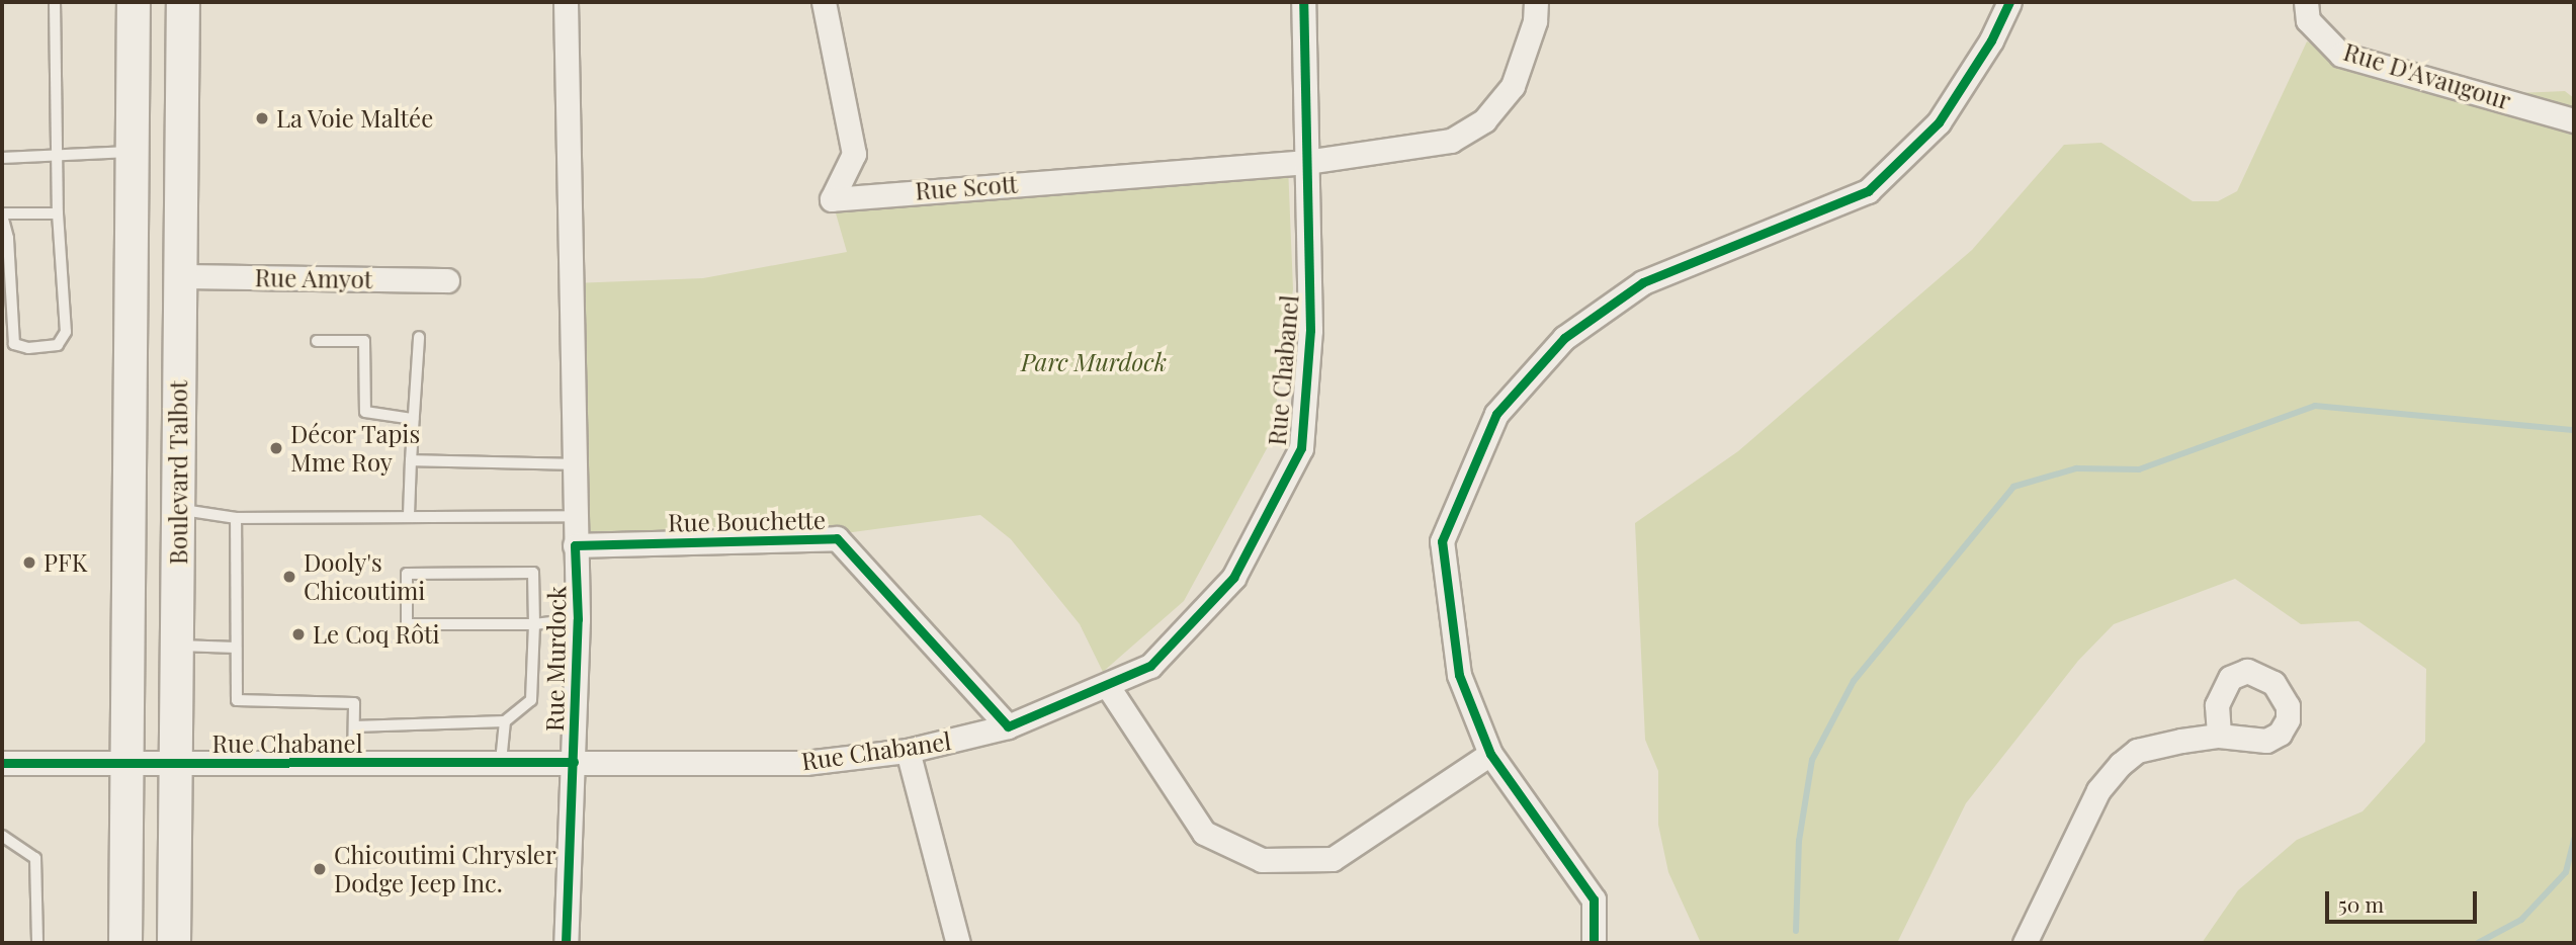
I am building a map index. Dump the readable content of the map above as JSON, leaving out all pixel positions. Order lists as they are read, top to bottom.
{
  "streets": {
    "main road": ["Boulevard Talbot"],
    "street": [
      "Rue D'Avaugour",
      "Rue Scott",
      "Rue Amyot",
      "Rue Chabanel",
      "Rue Bouchette",
      "Rue Murdock"
    ]
  },
  "crossings": [
    ["Rue Scott", "Rue Chabanel"],
    ["Rue Amyot", "Boulevard Talbot"],
    ["Rue Chabanel", "Boulevard Talbot"],
    ["Rue Chabanel", "Rue Bouchette"],
    ["Rue Chabanel", "Rue Murdock"],
    ["Rue Bouchette", "Rue Murdock"]
  ],
  "parks": ["Parc Murdock"],
  "places": [
    "La Voie Maltée",
    "Décor Tapis Mme Roy",
    "PFK",
    "Dooly's Chicoutimi",
    "Le Coq Rôti",
    "Chicoutimi Chrysler Dodge Jeep Inc."
  ],
  "scale_bar": "50 m"
}
